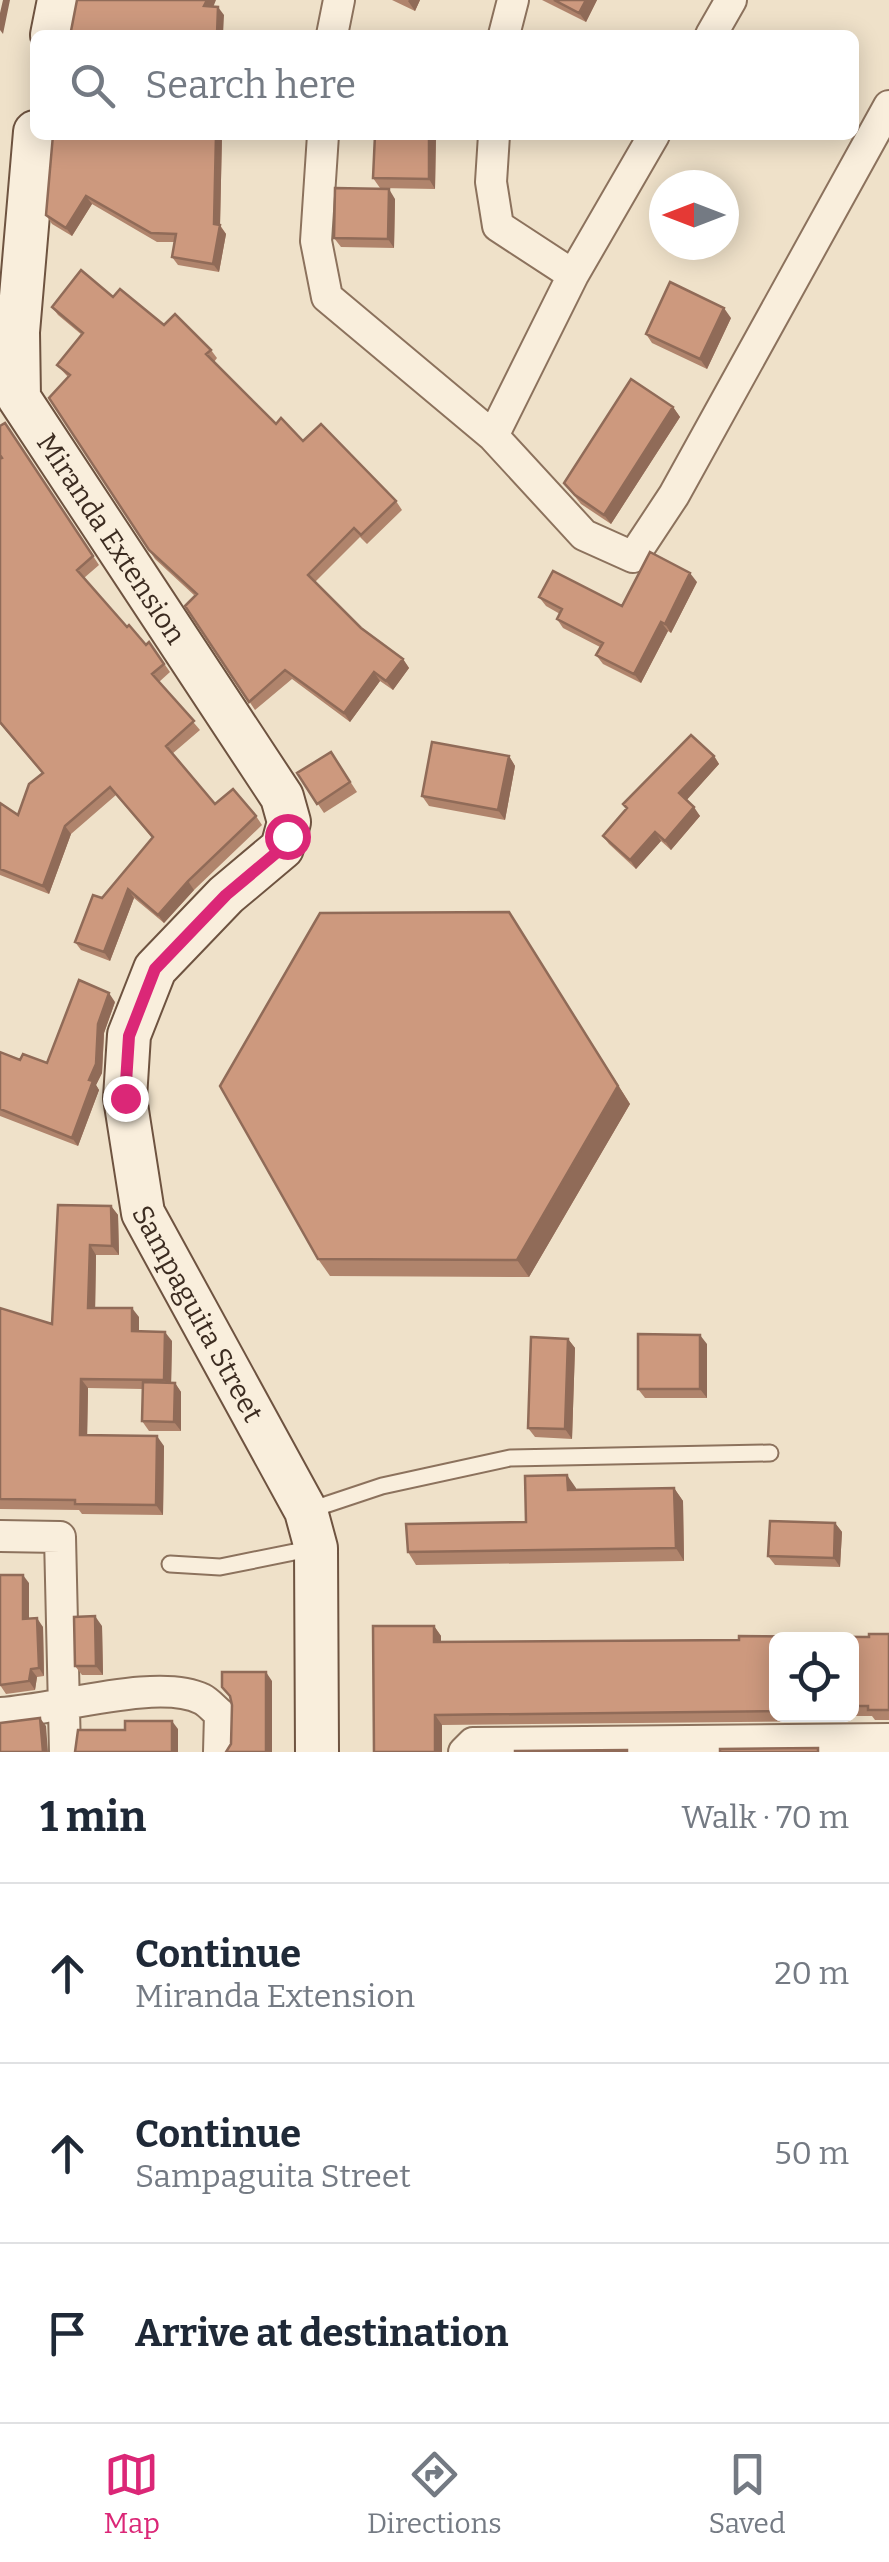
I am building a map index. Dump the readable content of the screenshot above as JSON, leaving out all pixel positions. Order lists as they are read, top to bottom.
{
  "streets": {
    "main road": ["Miranda Extension", "Sampaguita Street"]
  },
  "crossings": [
    ["Miranda Extension", "Sampaguita Street"]
  ],
  "north": "left",
  "page": {
    "search": "Search here",
    "heading": ["1 min", "Walk · 70 m"],
    "list": [
      ["Continue", "Miranda Extension", "20 m"],
      ["Continue", "Sampaguita Street", "50 m"],
      "Arrive at destination"
    ],
    "nav": ["Map", "Directions", "Saved"]
  }
}
